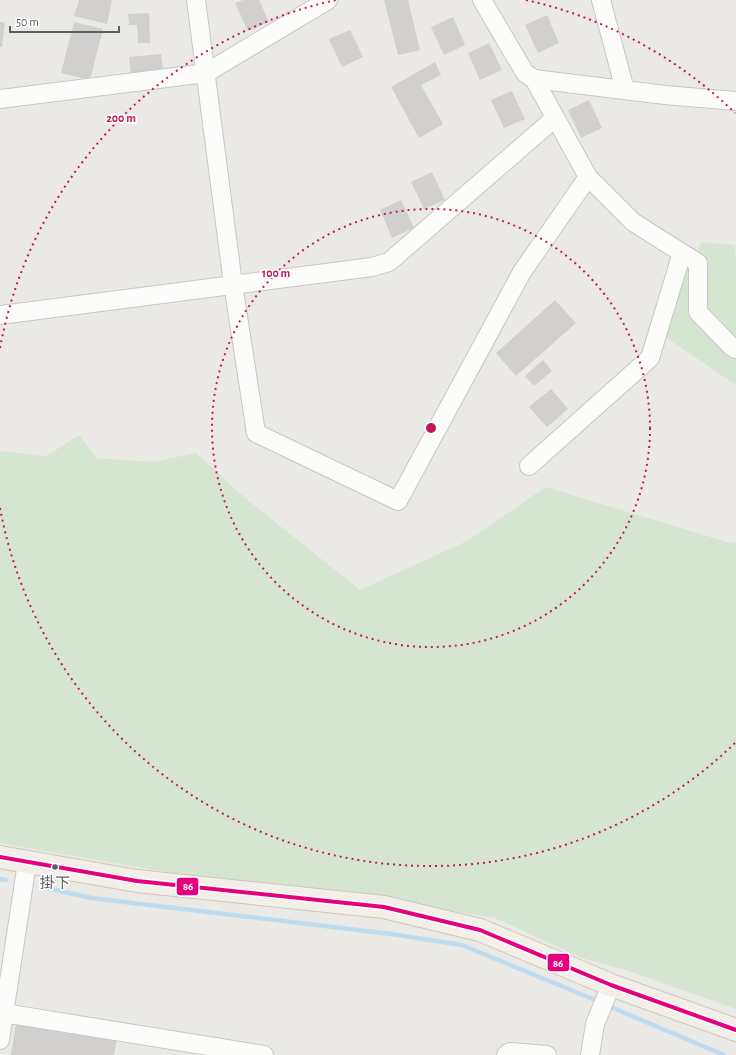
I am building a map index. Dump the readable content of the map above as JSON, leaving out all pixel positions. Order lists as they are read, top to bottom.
{
  "places": ["掛下"],
  "lines": ["transit line 86"],
  "scale_bar": "50 m",
  "rings": ["200 m", "100 m"]
}
